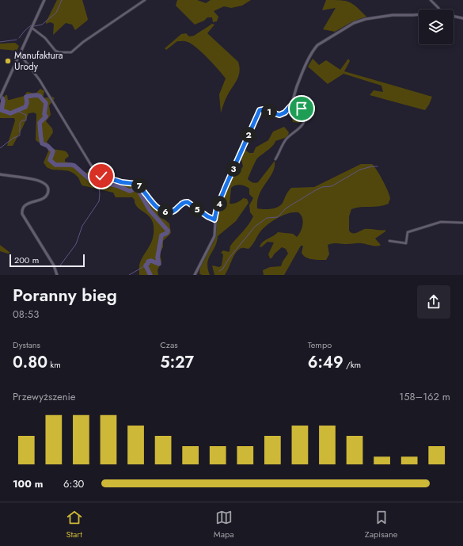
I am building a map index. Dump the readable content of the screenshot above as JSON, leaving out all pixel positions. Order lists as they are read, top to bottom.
{
  "places": ["Manufaktura Urody"],
  "scale_bar": "200 m",
  "page": {
    "pins": [
      "1",
      "2",
      "3",
      "7",
      "4",
      "5",
      "6"
    ],
    "scale": "200 m",
    "heading": ["Poranny bieg", "08:53"],
    "stats": [
      ["Dystans", "0.80 km"],
      ["Czas", "5:27"],
      ["Tempo", "6:49 /km"]
    ],
    "chart": ["Przewyższenie", "158–162 m"],
    "list": [
      {
        "name": "100 m",
        "note": "6:30"
      }
    ],
    "tabs": ["Start", "Mapa", "Zapisane"]
  }
}
